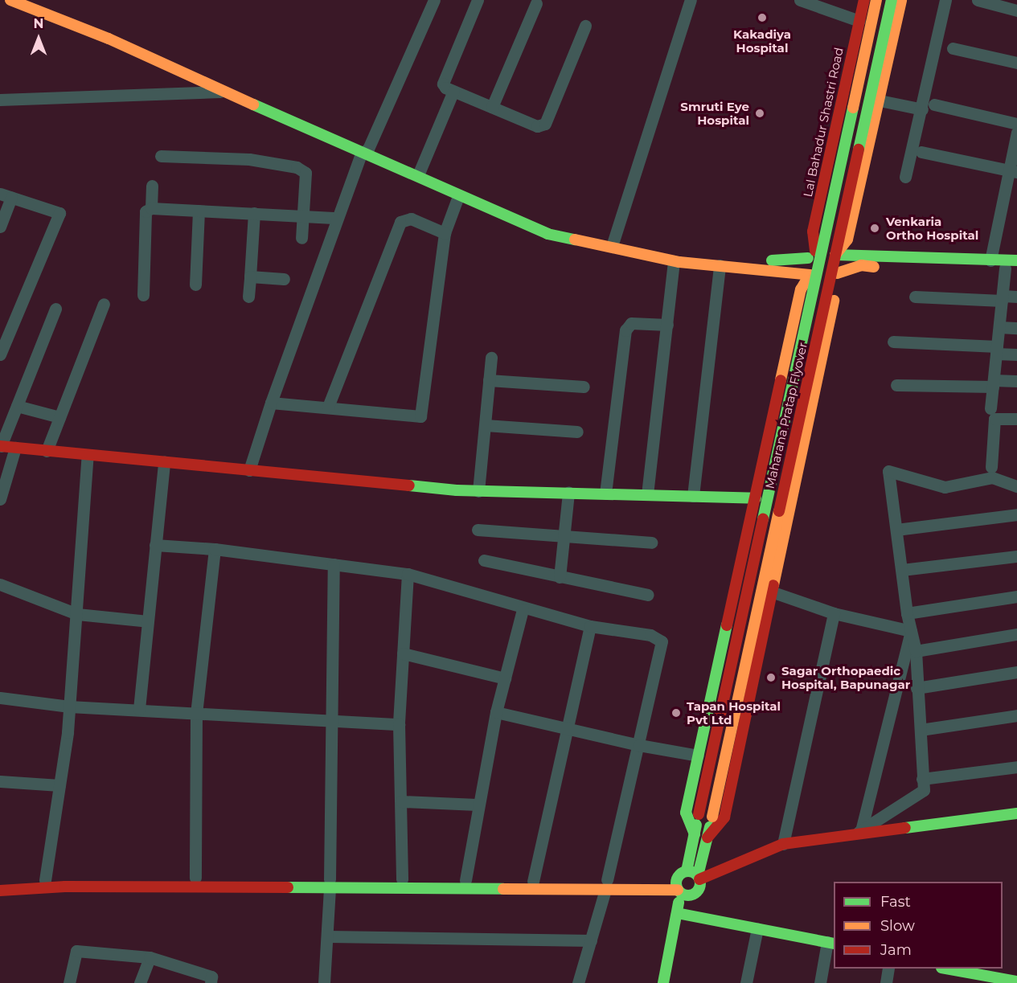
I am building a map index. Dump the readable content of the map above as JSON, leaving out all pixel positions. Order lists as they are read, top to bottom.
{
  "streets": {
    "street": ["Lal Bahadur Shastri Road", "Maharana Pratap Flyover"]
  },
  "places": [
    "Kakadiya Hospital",
    "Smruti Eye Hospital",
    "Venkaria Ortho Hospital",
    "Sagar Orthopaedic Hospital, Bapunagar",
    "Tapan Hospital Pvt Ltd"
  ],
  "legend": ["Fast", "Slow", "Jam"],
  "north": "top"
}
